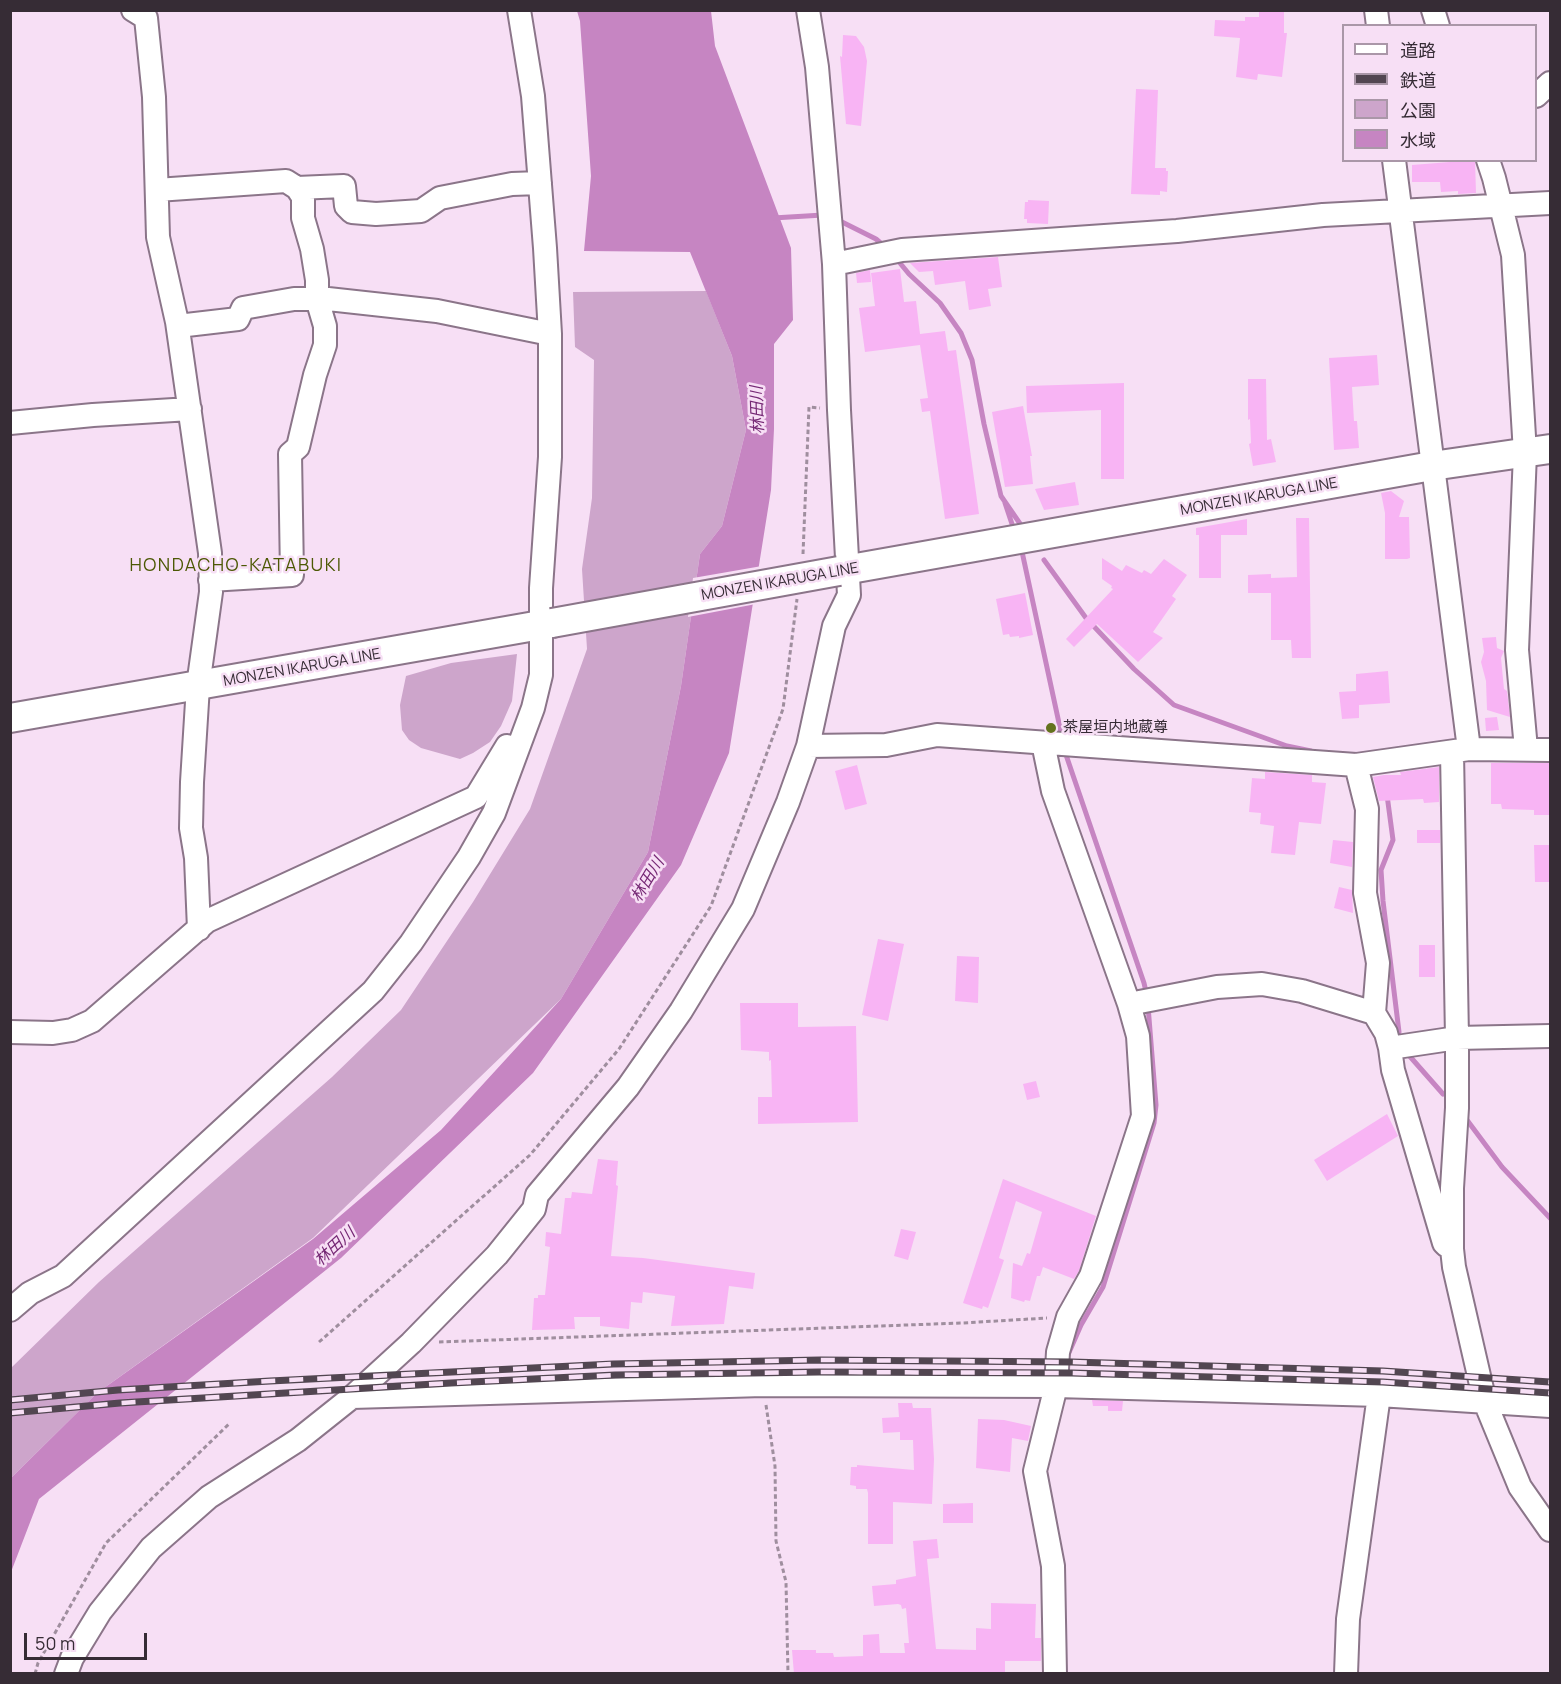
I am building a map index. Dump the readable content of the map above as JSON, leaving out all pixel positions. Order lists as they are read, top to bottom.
{
  "streets": {
    "main road": ["MONZEN IKARUGA LINE"]
  },
  "districts": ["HONDACHO-KATABUKI"],
  "water": ["林田川"],
  "places": ["茶屋垣内地蔵尊"],
  "legend": [
    "道路",
    "鉄道",
    "公園",
    "水域"
  ],
  "scale_bar": "50 m"
}
